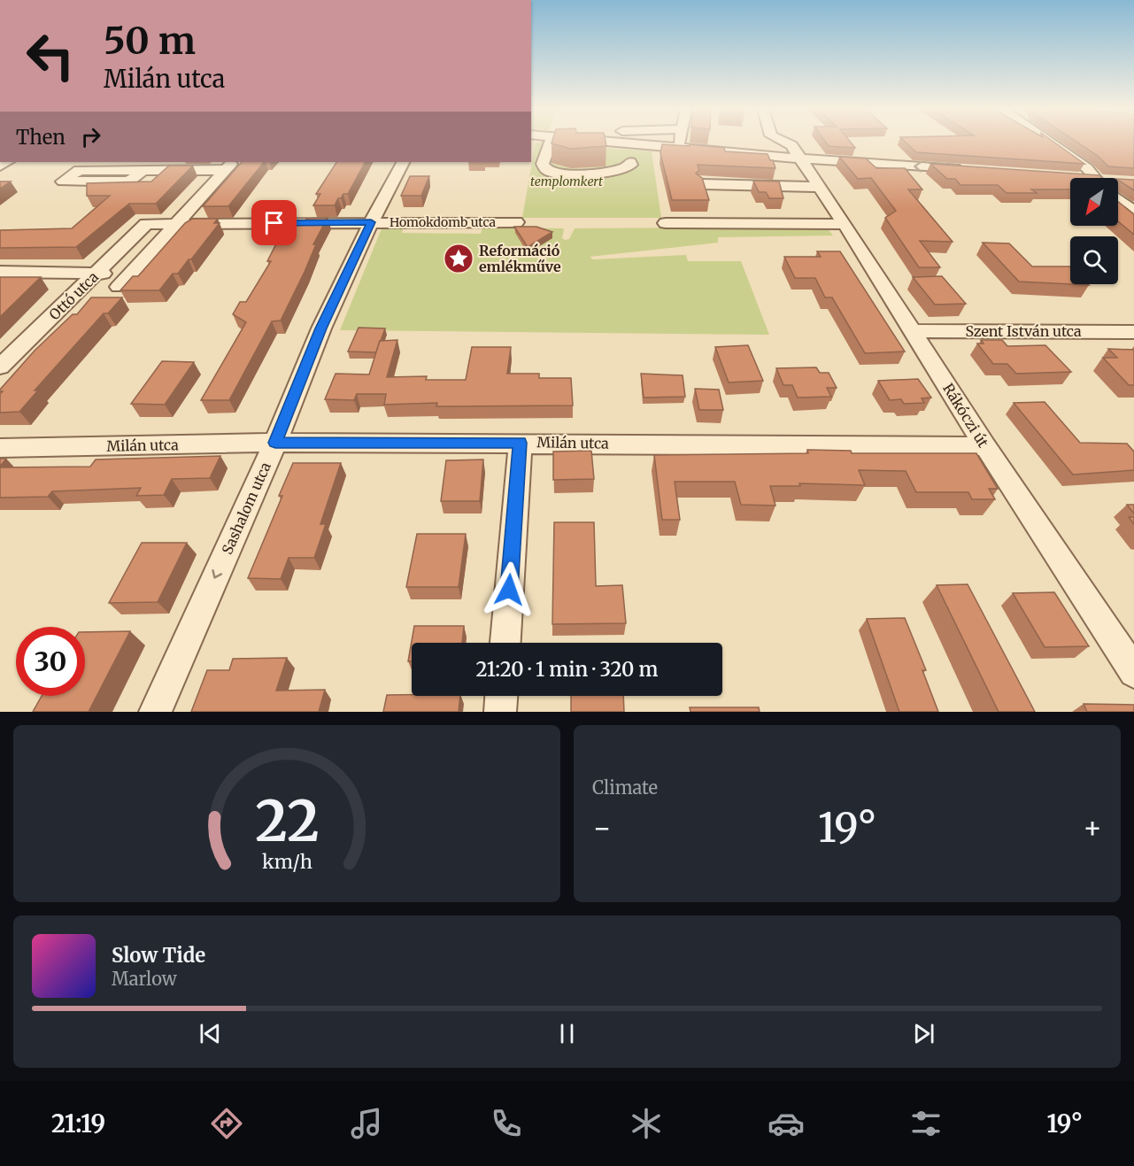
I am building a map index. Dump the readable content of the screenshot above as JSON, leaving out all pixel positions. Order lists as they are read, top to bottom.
{
  "streets": {
    "street": [
      "Homokdomb utca",
      "Ottó utca",
      "Szent István utca",
      "Rákóczi út",
      "Milán utca",
      "Sashalom utca"
    ]
  },
  "crossings": [
    ["Homokdomb utca", "Ottó utca"],
    ["Homokdomb utca", "Sashalom utca"],
    ["Szent István utca", "Rákóczi út"],
    ["Rákóczi út", "Milán utca"],
    ["Milán utca", "Sashalom utca"]
  ],
  "one_way": ["Sashalom utca"],
  "parks": ["templomkert"],
  "places": {
    "place": ["Reformáció emlékműve"]
  },
  "north": "bottom left",
  "page": {
    "turn": ["50 m", "Milán utca"],
    "then": "Then",
    "limit": "30",
    "trip": "21:20 · 1 min · 320 m",
    "tile": "Climate",
    "heat": ["−", "19°", "+"],
    "song": ["Slow Tide", "Marlow"],
    "tabs": ["21:19", "19°"],
    "gauge": ["22", "km/h"]
  }
}
